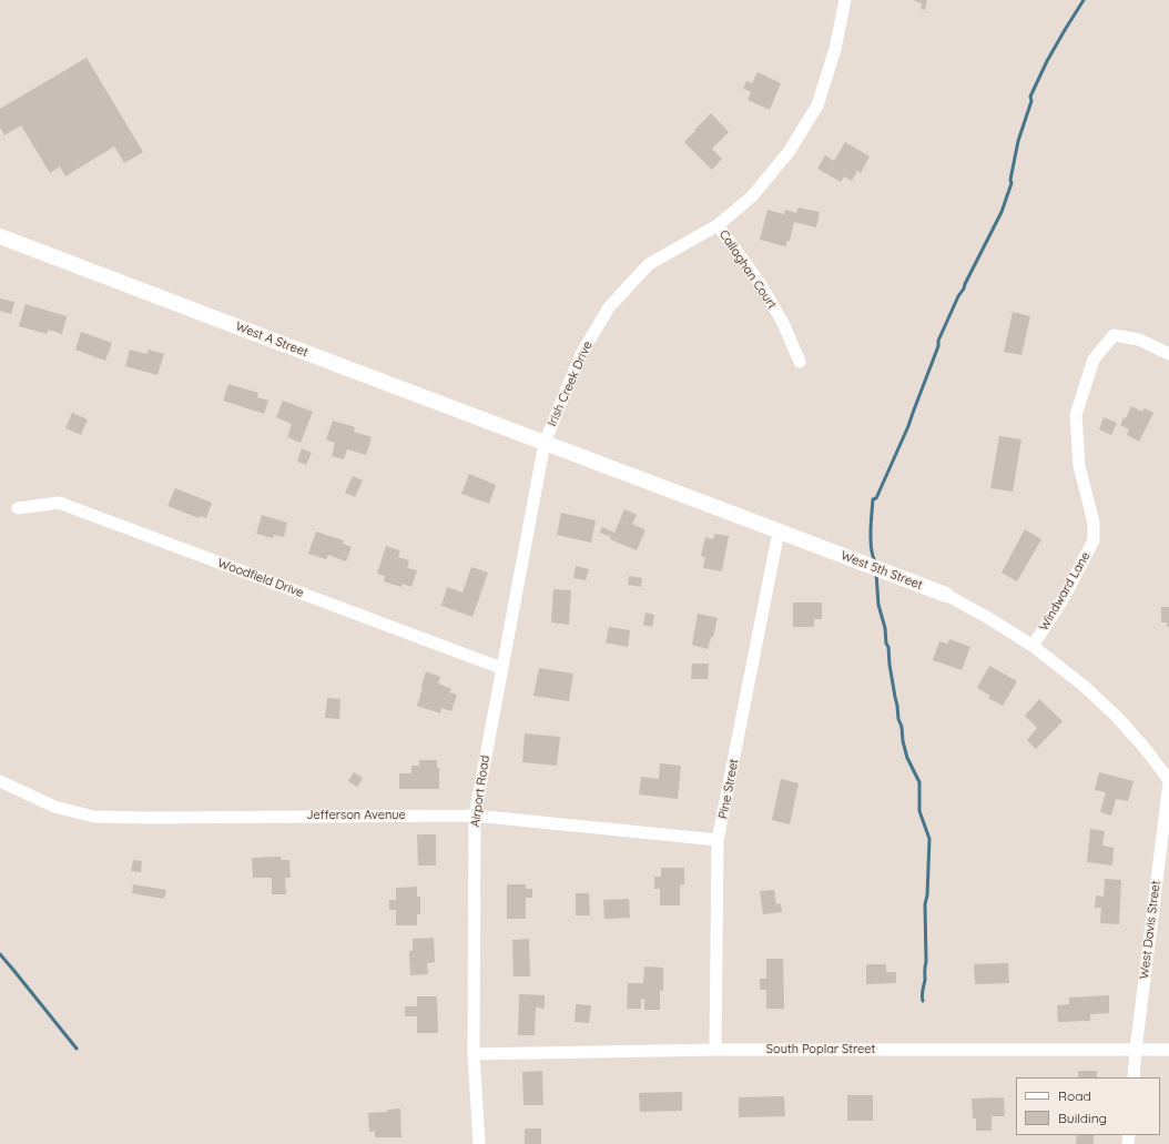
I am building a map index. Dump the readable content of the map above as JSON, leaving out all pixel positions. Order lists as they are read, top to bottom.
{
  "streets": {
    "street": [
      "Callaghan Court",
      "West A Street",
      "Irish Creek Drive",
      "West 5th Street",
      "Woodfield Drive",
      "Windward Lane",
      "Pine Street",
      "Airport Road",
      "Jefferson Avenue",
      "West Davis Street",
      "South Poplar Street"
    ]
  },
  "crossings": [
    ["Callaghan Court", "Irish Creek Drive"],
    ["West A Street", "Irish Creek Drive"],
    ["West A Street", "West 5th Street"],
    ["West A Street", "Airport Road"],
    ["Irish Creek Drive", "West 5th Street"],
    ["Irish Creek Drive", "Airport Road"],
    ["West 5th Street", "Windward Lane"],
    ["West 5th Street", "Pine Street"],
    ["West 5th Street", "Airport Road"],
    ["West 5th Street", "West Davis Street"],
    ["Woodfield Drive", "Airport Road"],
    ["Pine Street", "Jefferson Avenue"],
    ["Pine Street", "South Poplar Street"],
    ["Airport Road", "Jefferson Avenue"],
    ["Airport Road", "South Poplar Street"],
    ["West Davis Street", "South Poplar Street"]
  ],
  "legend": ["Road", "Building"]
}
